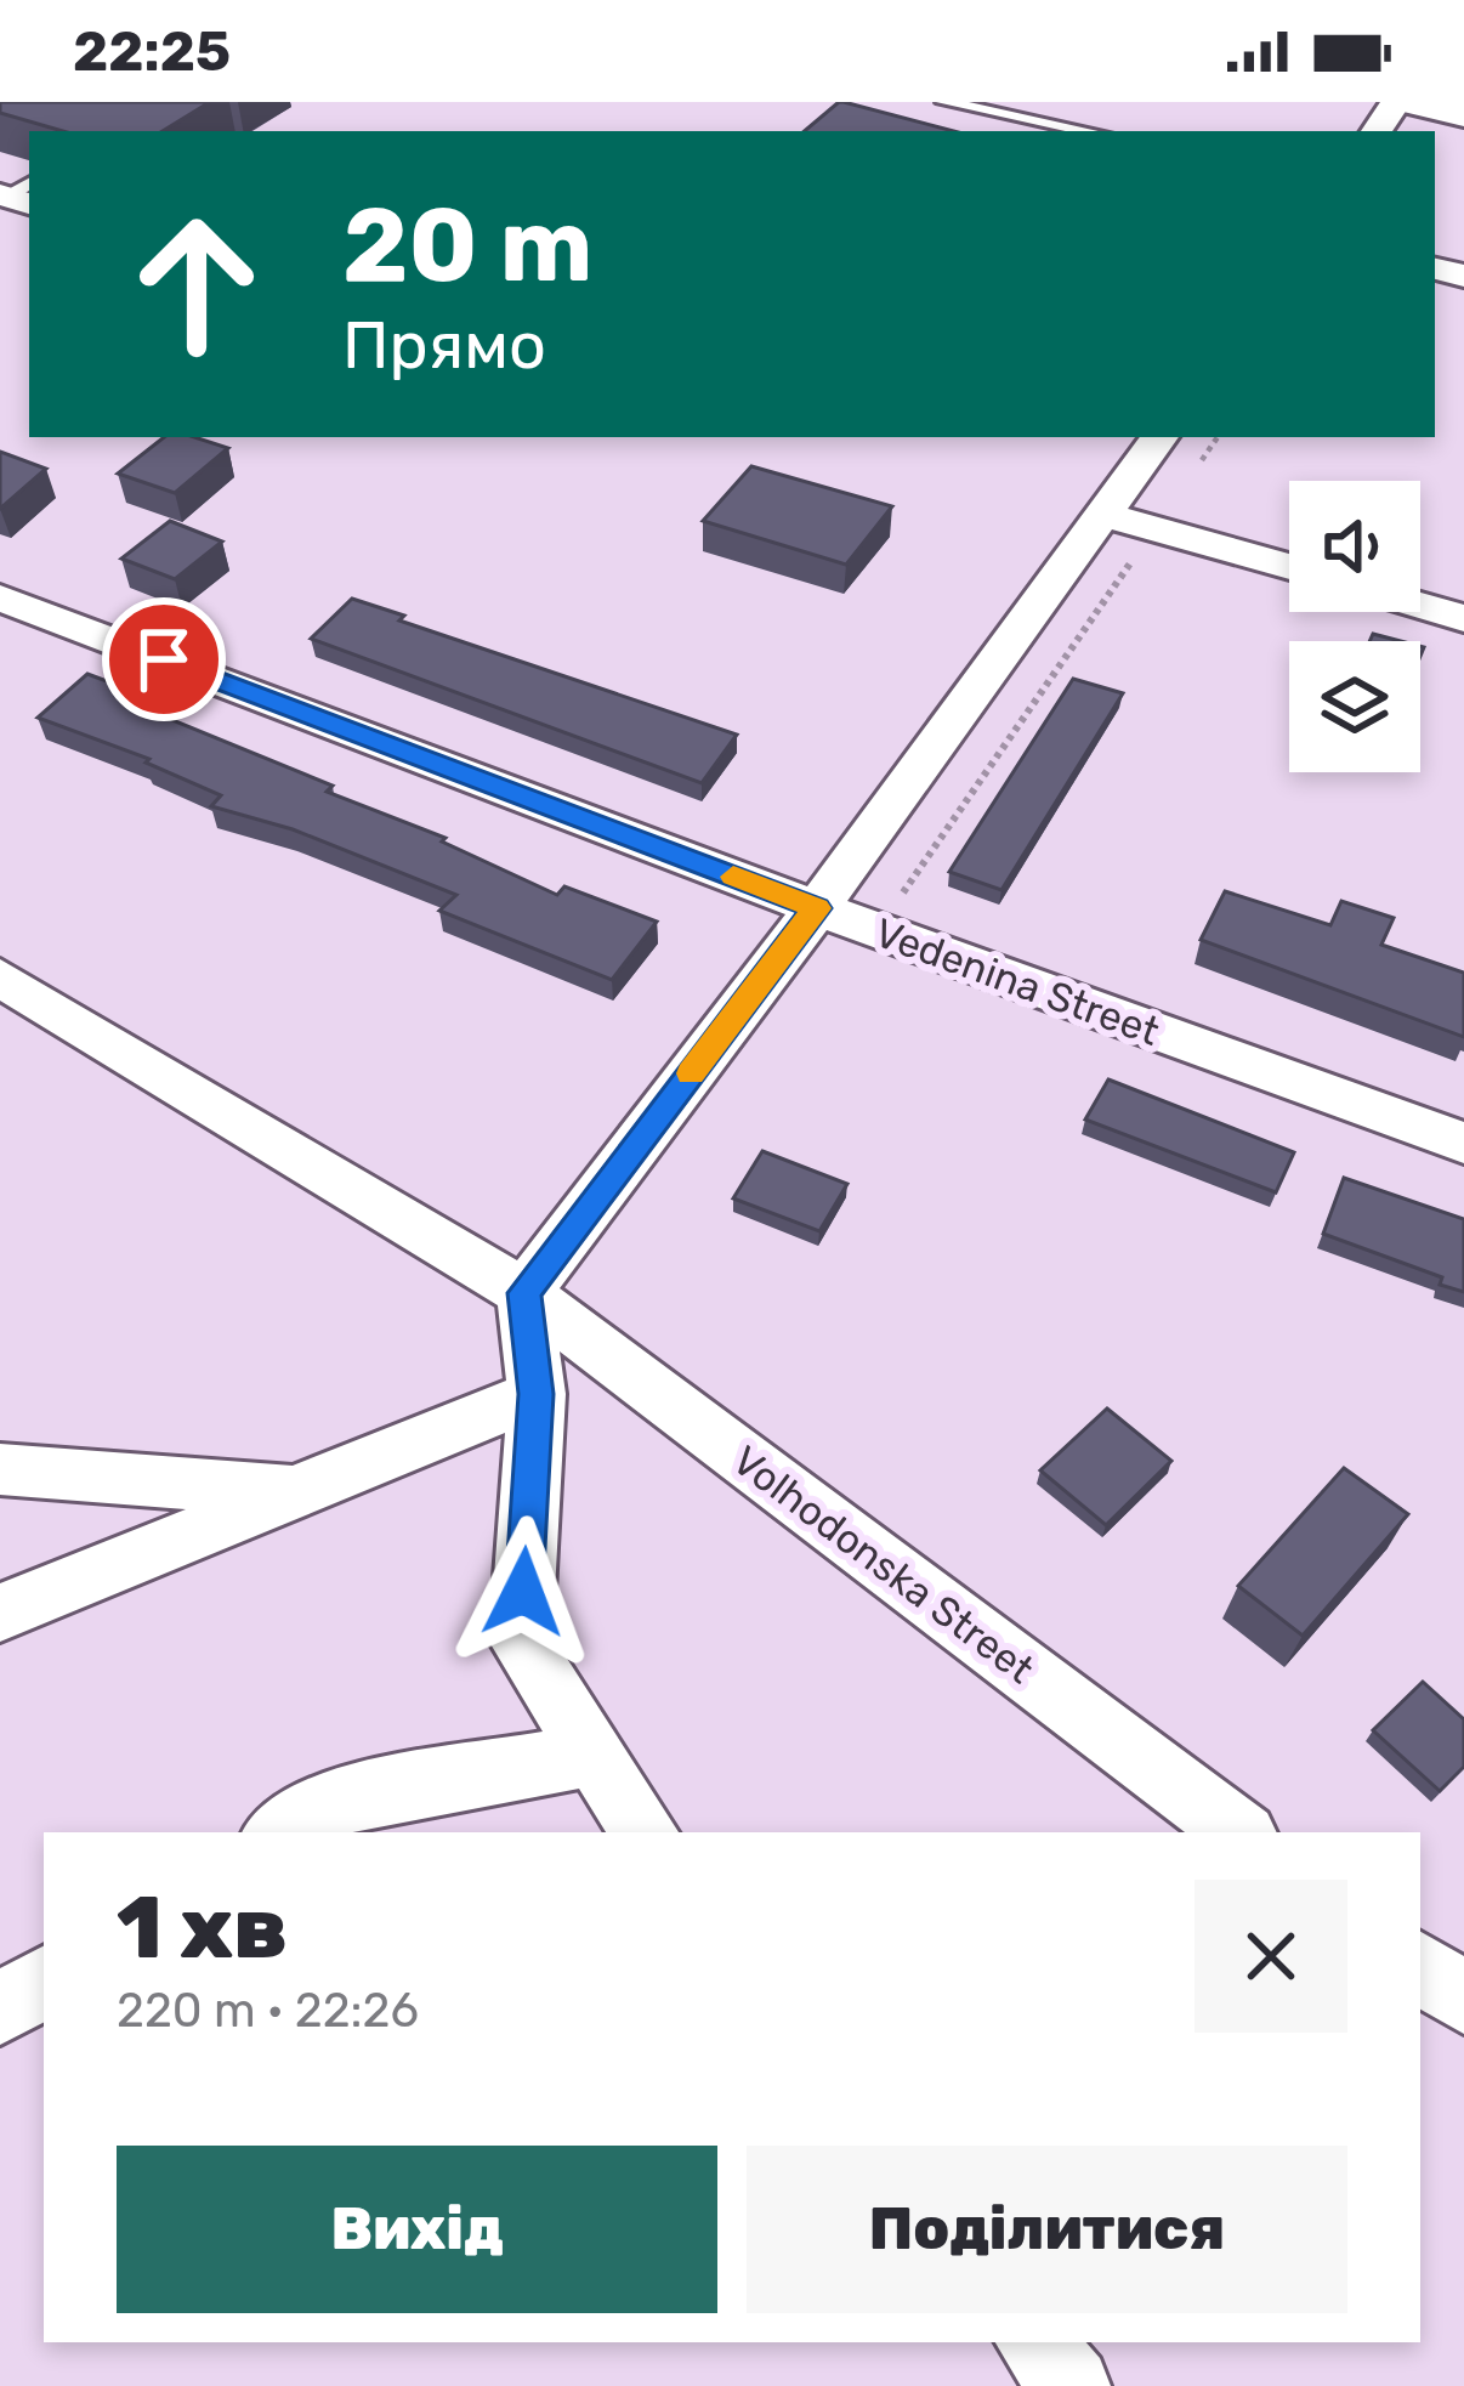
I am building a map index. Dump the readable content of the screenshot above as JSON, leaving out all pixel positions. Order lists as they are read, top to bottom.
{
  "streets": {
    "street": ["Vedenina Street", "Volhodonska Street"]
  },
  "page": {
    "status": "22:25",
    "turn": ["20 m", "Прямо"],
    "heading": ["1 хв", "220 m · 22:26"],
    "buttons": ["Вихід", "Поділитися"]
  }
}
